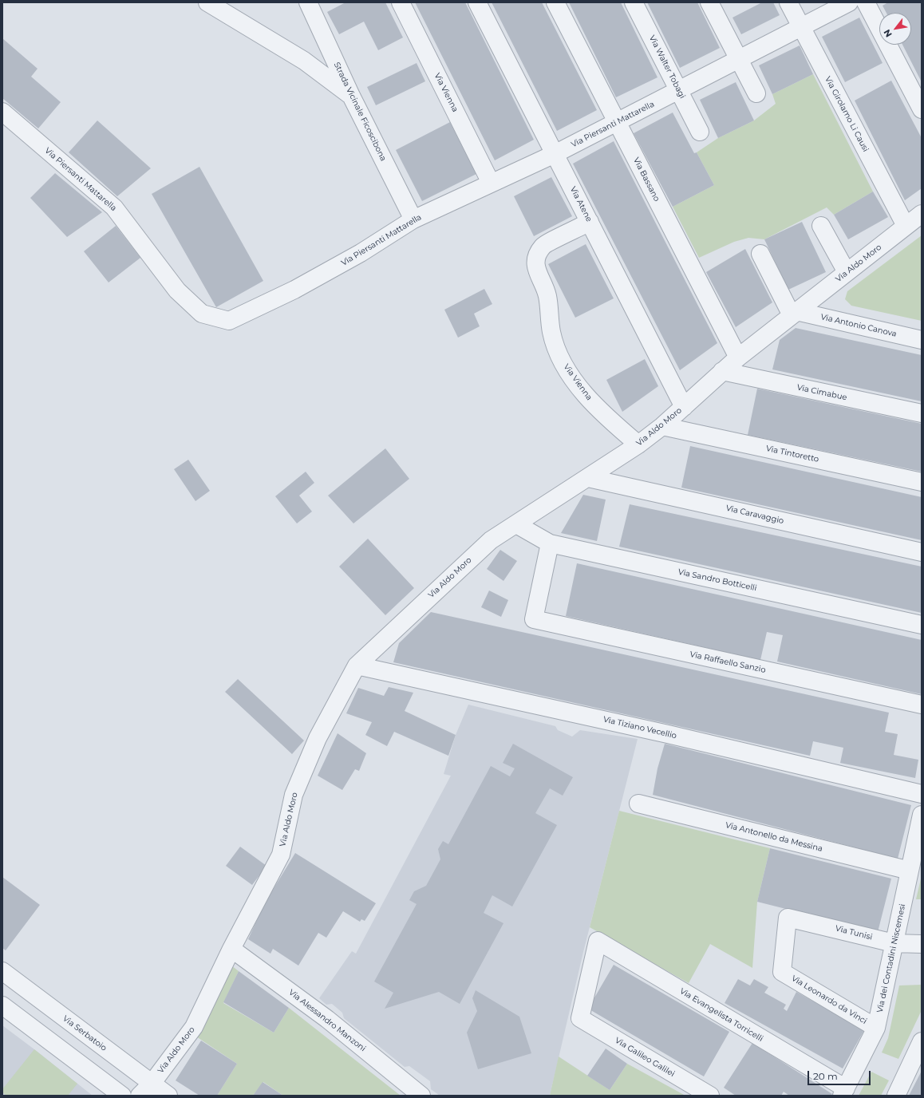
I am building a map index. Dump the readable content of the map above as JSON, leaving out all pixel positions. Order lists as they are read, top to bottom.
{
  "streets": {
    "street": [
      "Via Walter Tobagi",
      "Via Vienna",
      "Strada Vicinale Ficoscibona",
      "Via Girolamo Li Causi",
      "Via Piersanti Mattarella",
      "Via Bassano",
      "Via Atene",
      "Via Aldo Moro",
      "Via Antonio Canova",
      "Via Cimabue",
      "Via Tintoretto",
      "Via Caravaggio",
      "Via Sandro Botticelli",
      "Via Raffaello Sanzio",
      "Via Tiziano Vecellio",
      "Via Antonello da Messina",
      "Via Tunisi",
      "Via dei Contadini Niscemesi",
      "Via Leonardo da Vinci",
      "Via Evangelista Torricelli",
      "Via Alessandro Manzoni",
      "Via Serbatoio",
      "Via Galileo Galilei"
    ]
  },
  "crossings": [
    ["Via Walter Tobagi", "Via Piersanti Mattarella"],
    ["Via Vienna", "Via Piersanti Mattarella"],
    ["Via Vienna", "Via Atene"],
    ["Via Vienna", "Via Aldo Moro"],
    ["Strada Vicinale Ficoscibona", "Via Piersanti Mattarella"],
    ["Via Girolamo Li Causi", "Via Piersanti Mattarella"],
    ["Via Girolamo Li Causi", "Via Aldo Moro"],
    ["Via Piersanti Mattarella", "Via Bassano"],
    ["Via Piersanti Mattarella", "Via Atene"],
    ["Via Bassano", "Via Aldo Moro"],
    ["Via Atene", "Via Aldo Moro"],
    ["Via Aldo Moro", "Via Antonio Canova"],
    ["Via Aldo Moro", "Via Cimabue"],
    ["Via Aldo Moro", "Via Tintoretto"],
    ["Via Aldo Moro", "Via Caravaggio"],
    ["Via Aldo Moro", "Via Sandro Botticelli"],
    ["Via Aldo Moro", "Via Tiziano Vecellio"],
    ["Via Aldo Moro", "Via Alessandro Manzoni"],
    ["Via Aldo Moro", "Via Serbatoio"],
    ["Via Sandro Botticelli", "Via Raffaello Sanzio"],
    ["Via Antonello da Messina", "Via dei Contadini Niscemesi"],
    ["Via Tunisi", "Via dei Contadini Niscemesi"],
    ["Via Tunisi", "Via Leonardo da Vinci"],
    ["Via dei Contadini Niscemesi", "Via Leonardo da Vinci"],
    ["Via dei Contadini Niscemesi", "Via Evangelista Torricelli"],
    ["Via Evangelista Torricelli", "Via Galileo Galilei"]
  ],
  "scale_bar": "20 m",
  "north": "bottom left"
}
